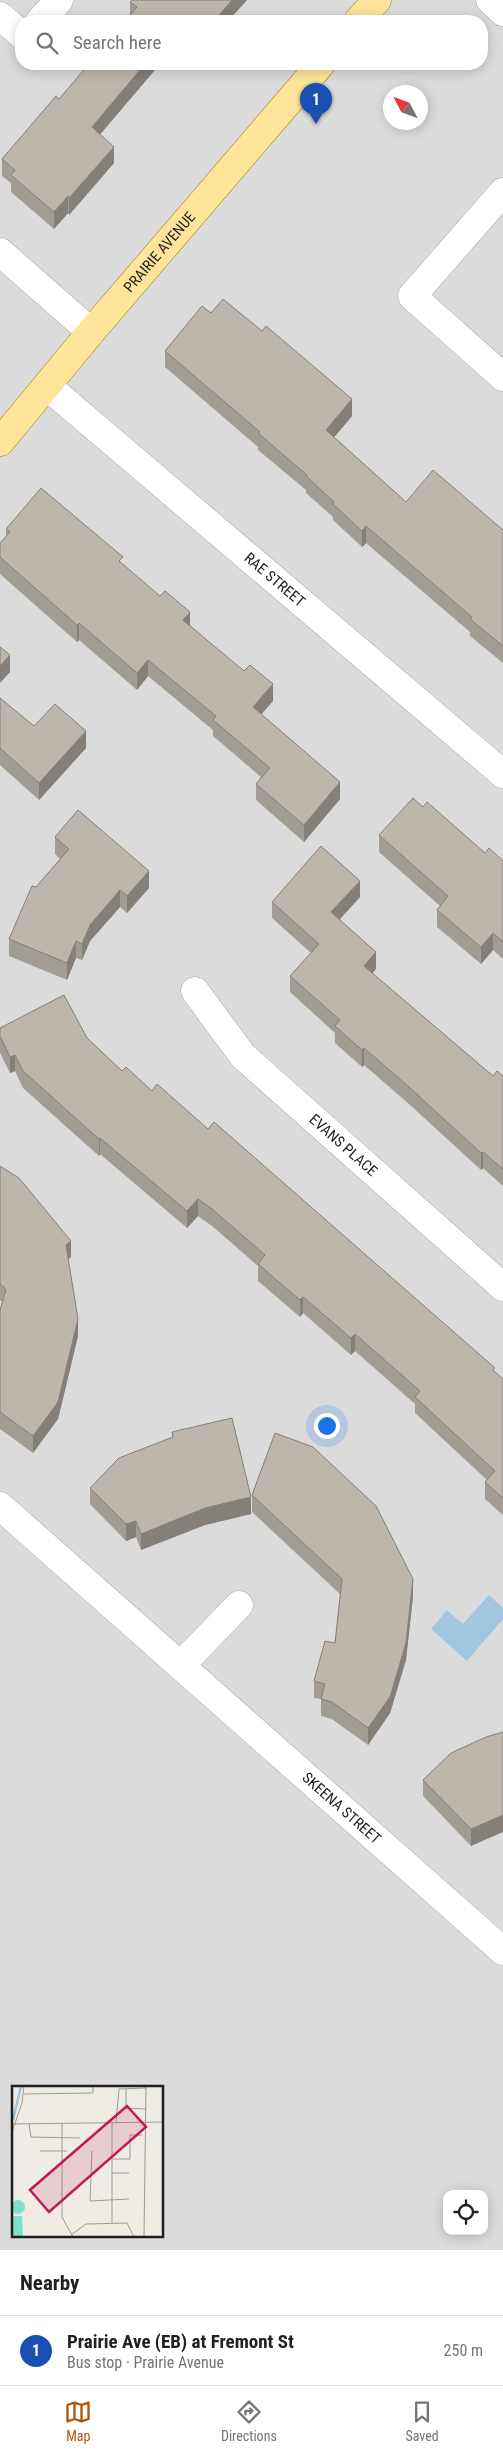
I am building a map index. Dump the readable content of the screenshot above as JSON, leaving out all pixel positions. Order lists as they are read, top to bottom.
{
  "streets": {
    "main road": ["PRAIRIE AVENUE"],
    "street": ["RAE STREET", "EVANS PLACE", "SKEENA STREET"]
  },
  "crossings": [
    ["PRAIRIE AVENUE", "RAE STREET"]
  ],
  "north": "top left",
  "page": {
    "search": "Search here",
    "pins": "1",
    "heading": "Nearby",
    "list": [
      {
        "mark": "1",
        "name": "Prairie Ave (EB) at Fremont St",
        "note": "Bus stop · Prairie Avenue",
        "value": "250 m"
      }
    ],
    "nav": ["Map", "Directions", "Saved"]
  }
}
